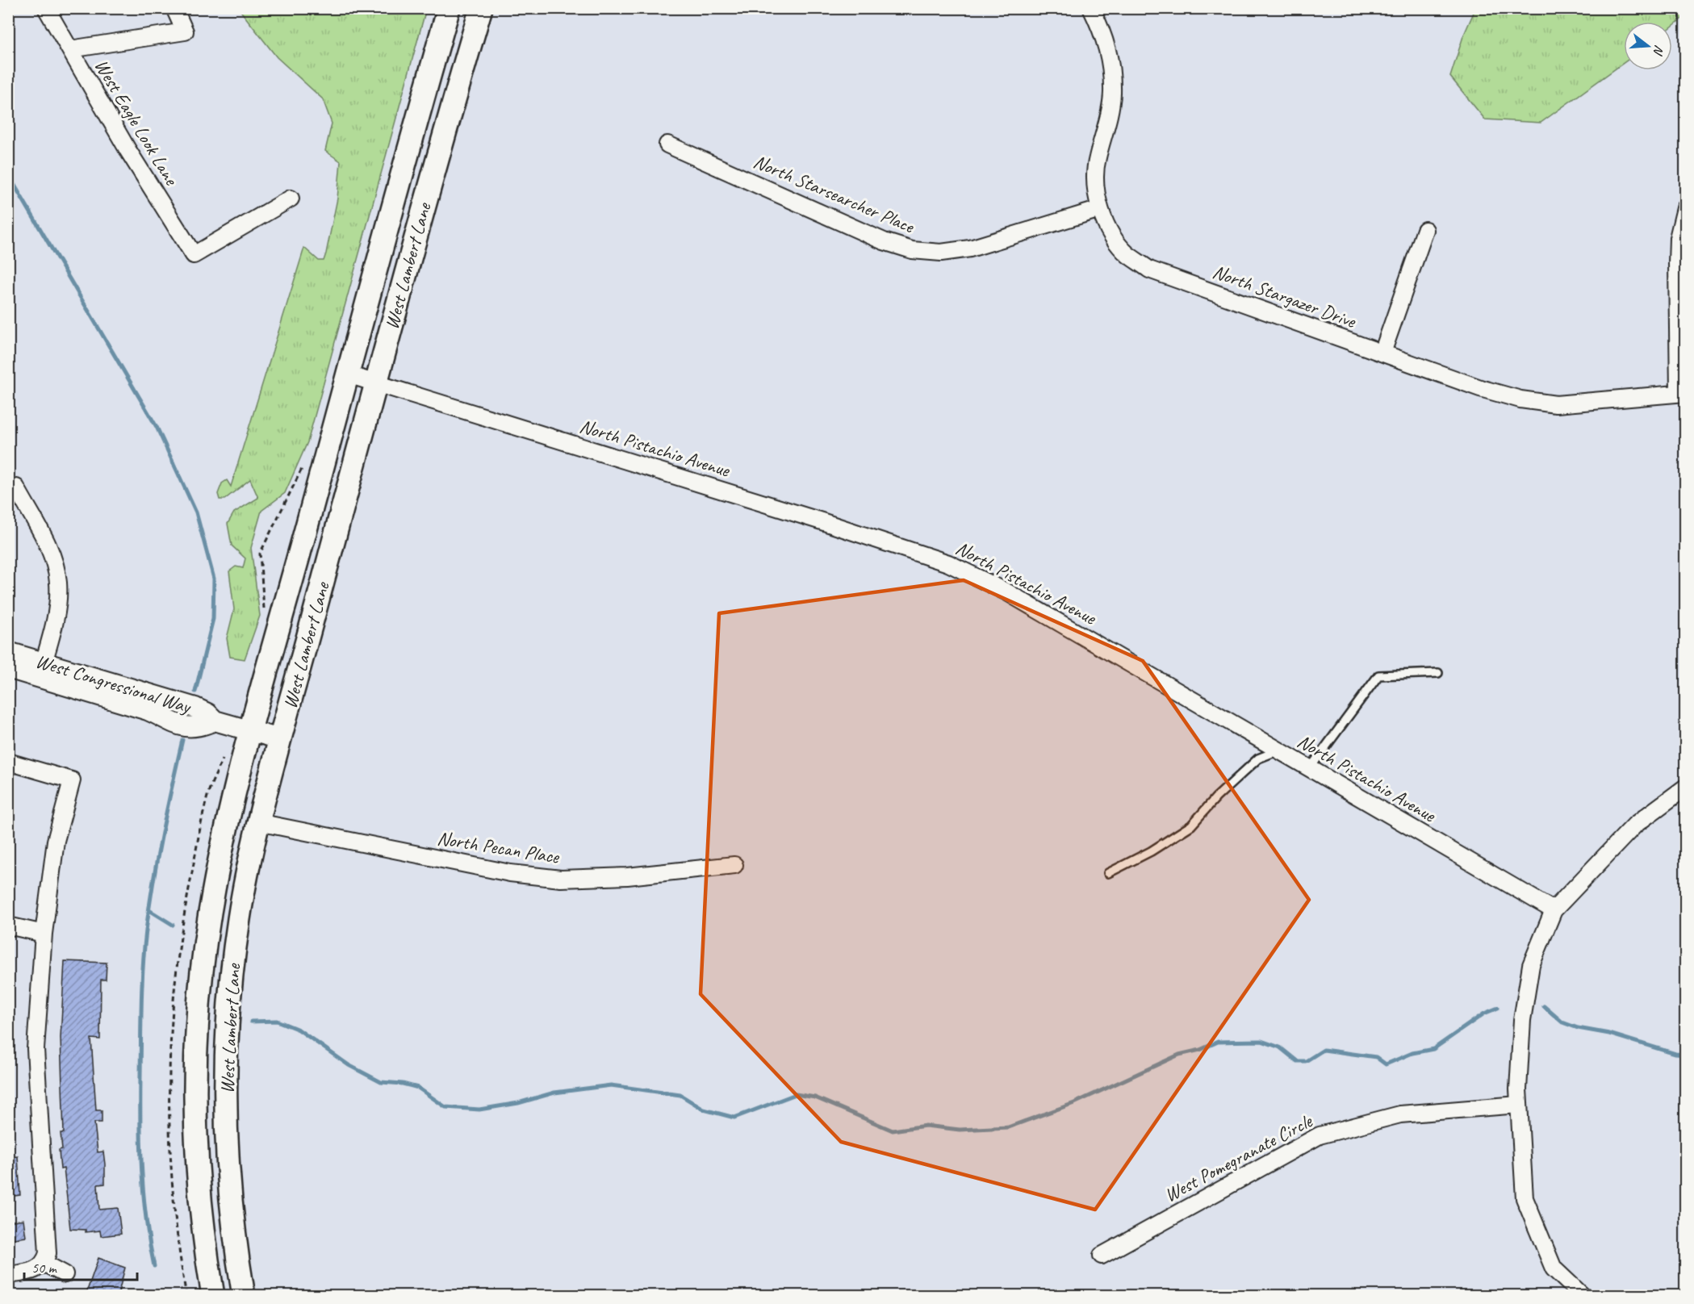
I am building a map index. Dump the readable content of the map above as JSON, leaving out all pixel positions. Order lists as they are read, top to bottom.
{
  "streets": {
    "main road": ["West Lambert Lane"],
    "street": [
      "West Eagle Look Lane",
      "North Starsearcher Place",
      "North Stargazer Drive",
      "North Pistachio Avenue",
      "West Congressional Way",
      "North Pecan Place",
      "West Pomegranate Circle"
    ]
  },
  "crossings": [
    ["North Starsearcher Place", "North Stargazer Drive"],
    ["West Lambert Lane", "North Pistachio Avenue"],
    ["West Lambert Lane", "West Congressional Way"],
    ["West Lambert Lane", "North Pecan Place"]
  ],
  "scale_bar": "50 m",
  "north": "right"
}
